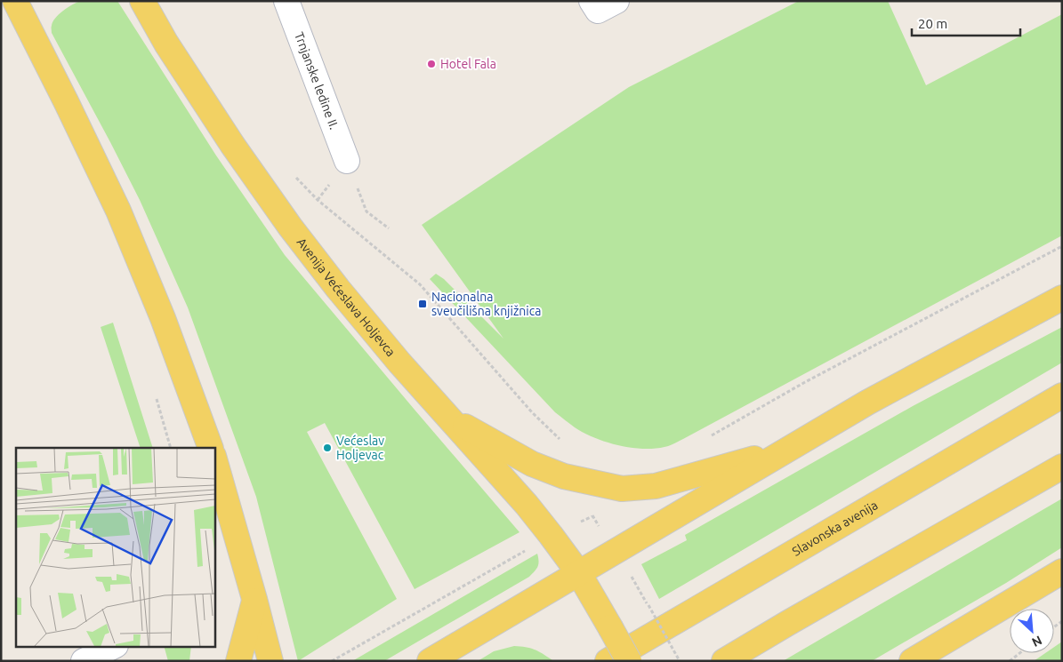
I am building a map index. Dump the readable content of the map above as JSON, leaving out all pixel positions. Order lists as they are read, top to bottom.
{
  "streets": {
    "main road": ["Avenija Većeslava Holjevca", "Slavonska avenija"],
    "street": ["Trnjanske ledine II."]
  },
  "places": {
    "other": ["Hotel Fala", "Većeslav Holjevac"],
    "transit": ["Nacionalna sveučilišna knjižnica"]
  },
  "scale_bar": "20 m",
  "north": "bottom right"
}
